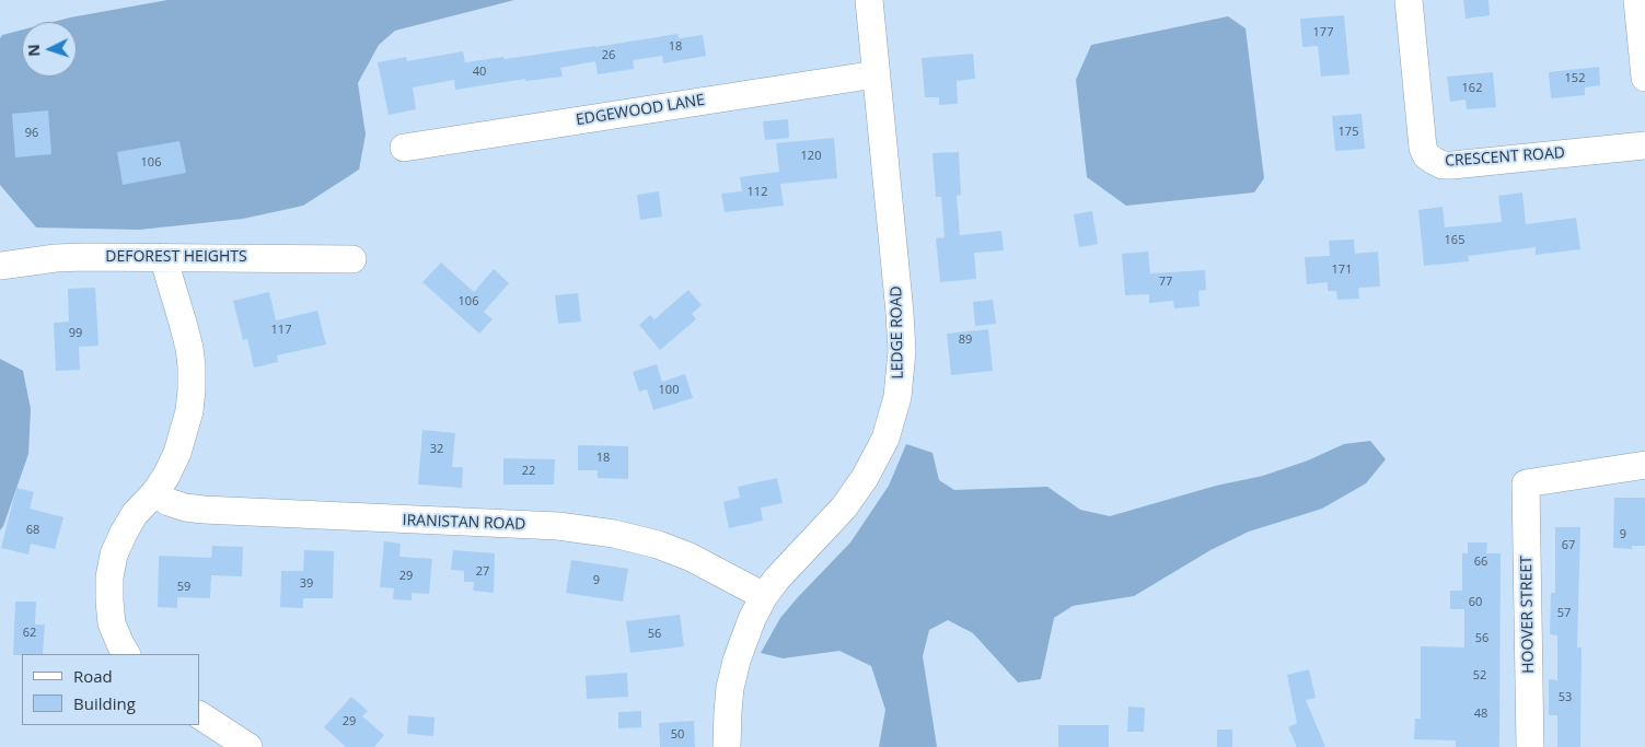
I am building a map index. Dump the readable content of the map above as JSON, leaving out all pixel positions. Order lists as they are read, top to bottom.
{
  "streets": {
    "street": [
      "EDGEWOOD LANE",
      "CRESCENT ROAD",
      "DEFOREST HEIGHTS",
      "LEDGE ROAD",
      "IRANISTAN ROAD",
      "HOOVER STREET"
    ]
  },
  "crossings": [
    ["EDGEWOOD LANE", "LEDGE ROAD"],
    ["LEDGE ROAD", "IRANISTAN ROAD"]
  ],
  "house_numbers": [
    "177",
    "18",
    "26",
    "40",
    "152",
    "162",
    "175",
    "96",
    "120",
    "106",
    "112",
    "165",
    "171",
    "77",
    "106",
    "117",
    "99",
    "89",
    "100",
    "32",
    "18",
    "22",
    "68",
    "9",
    "67",
    "66",
    "27",
    "29",
    "9",
    "39",
    "59",
    "60",
    "57",
    "62",
    "56",
    "56",
    "52",
    "53",
    "48",
    "29",
    "50"
  ],
  "legend": ["Road", "Building"],
  "north": "left"
}
